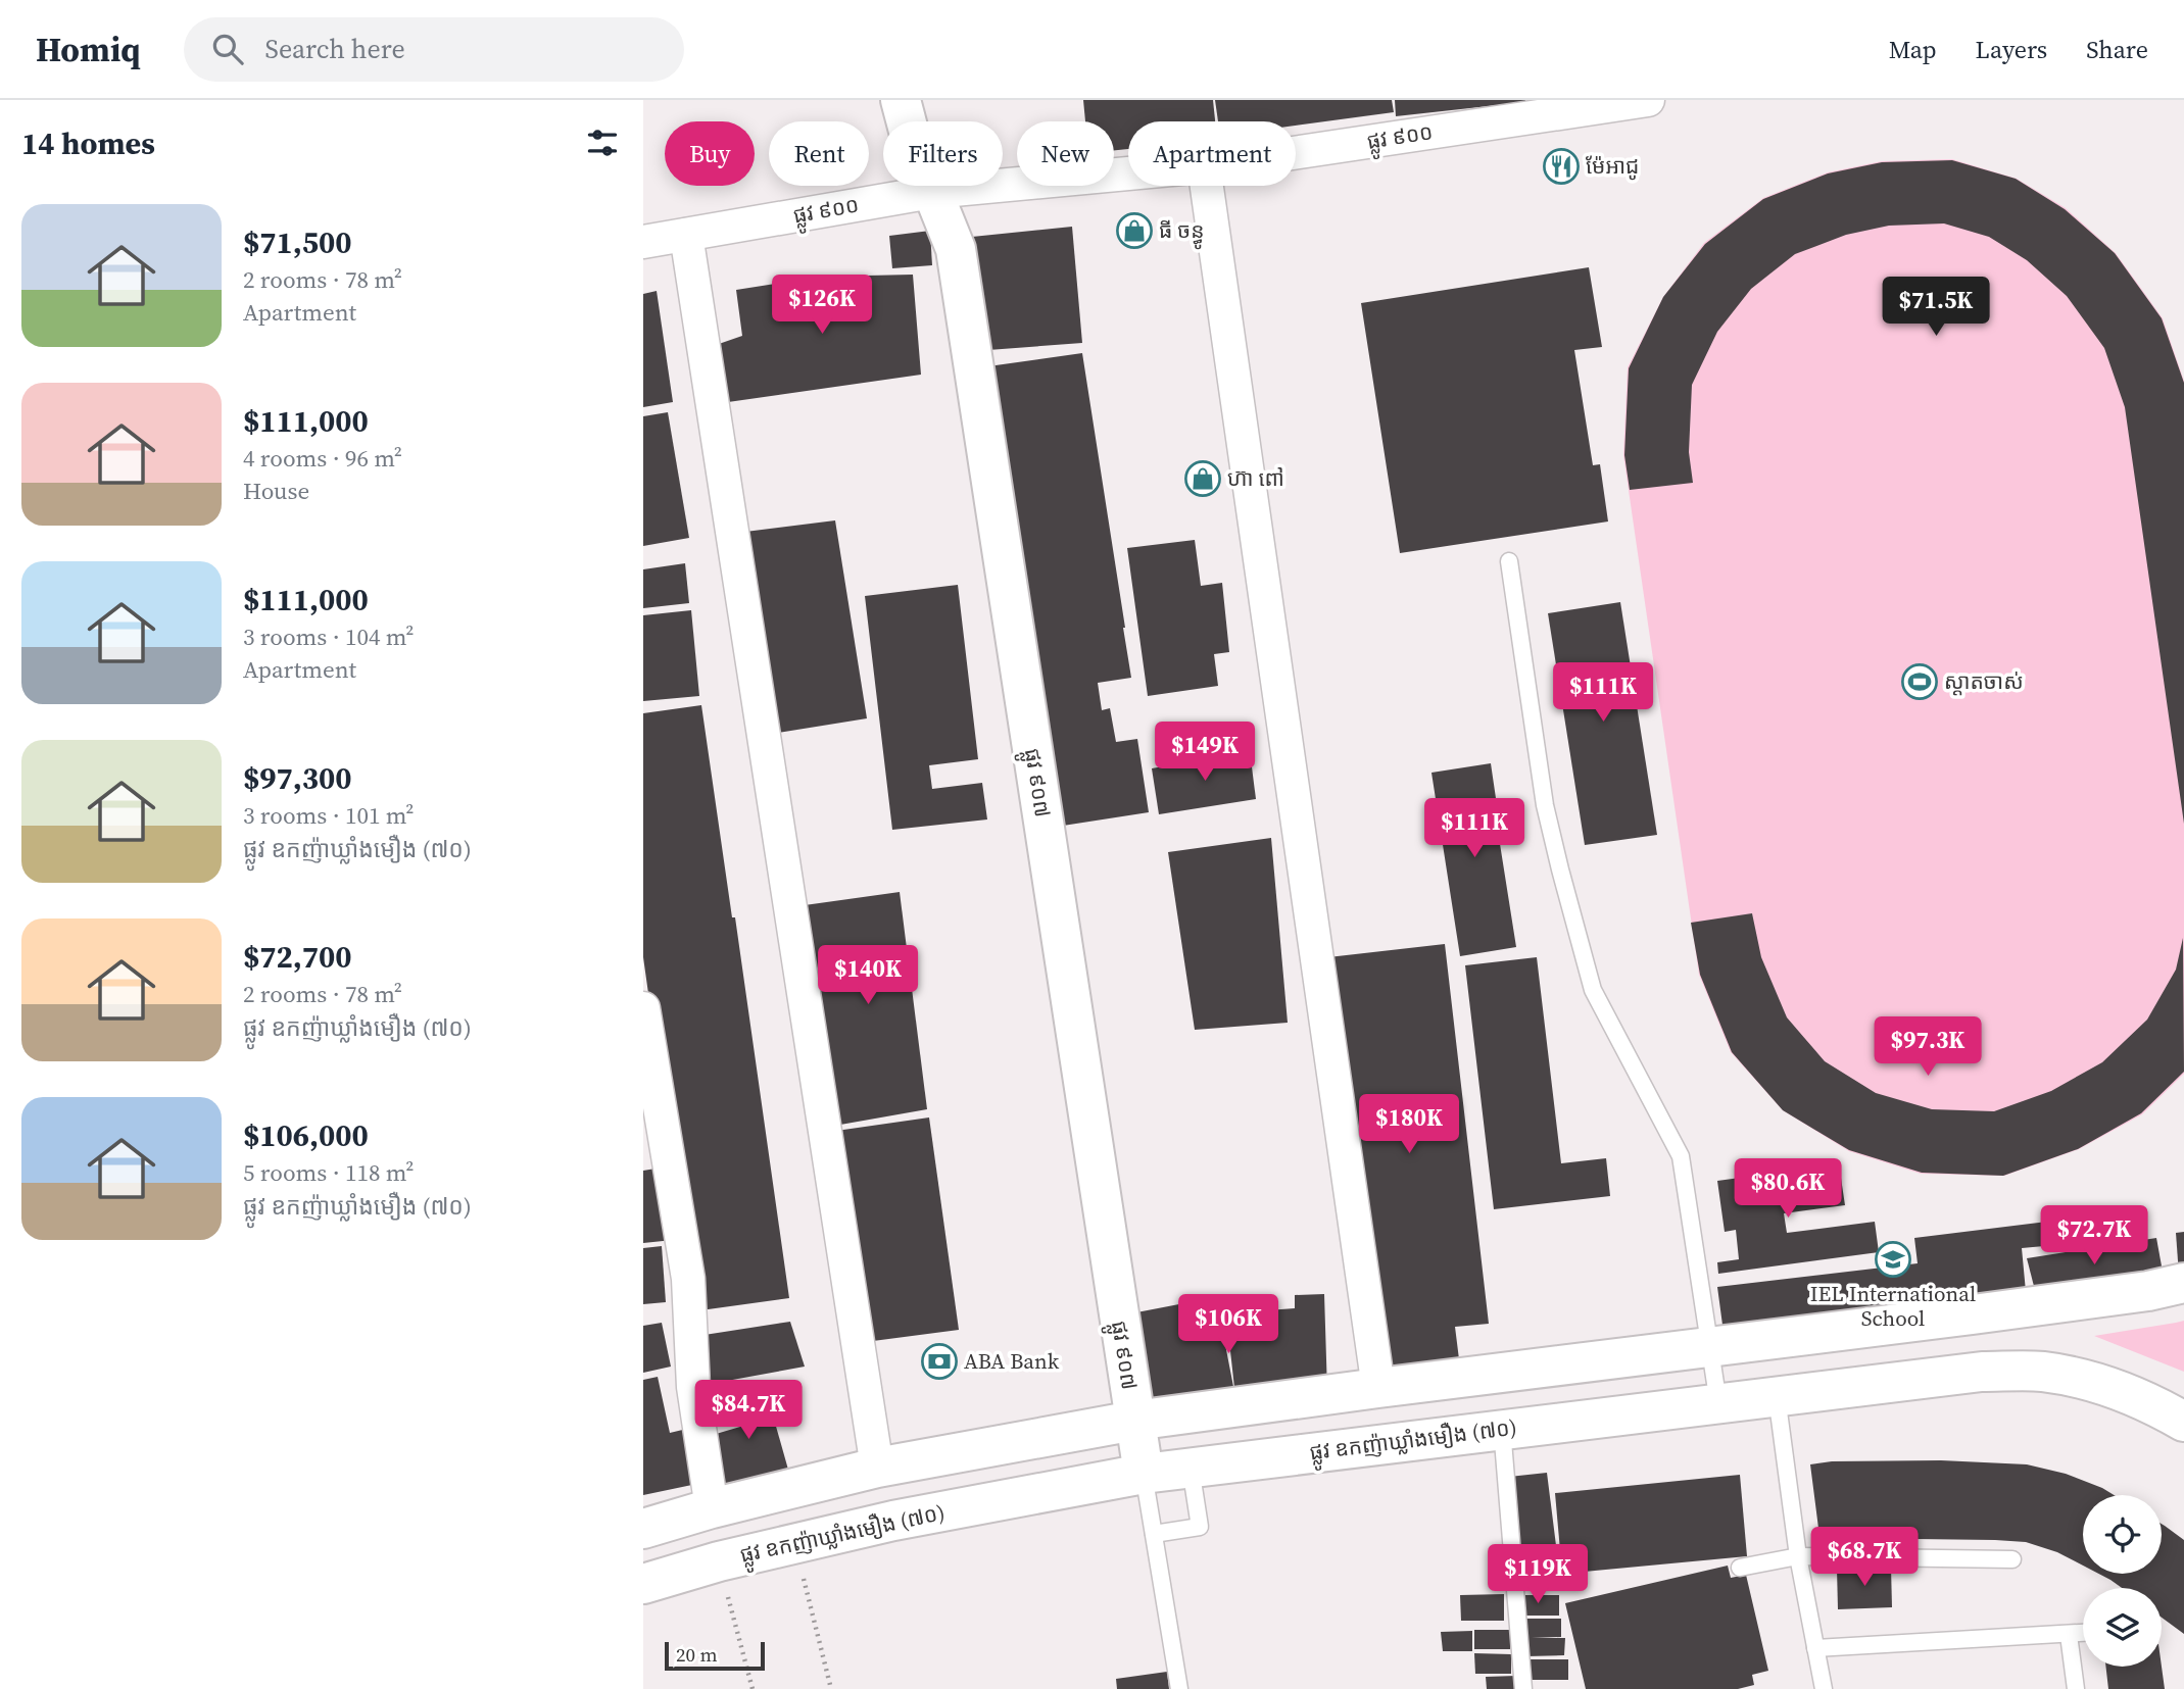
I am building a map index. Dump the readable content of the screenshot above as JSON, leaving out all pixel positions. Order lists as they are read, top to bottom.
{
  "streets": {
    "main road": ["ផ្លូវ ៩០៧", "ផ្លូវ ឧកញ៉ាឃ្លាំងមឿង (៧០)"],
    "street": ["ផ្លូវ ៩០០"]
  },
  "crossings": [
    ["ផ្លូវ ៩០០", "ផ្លូវ ៩០៧"],
    ["ផ្លូវ ៩០៧", "ផ្លូវ ឧកញ៉ាឃ្លាំងមឿង (៧០)"]
  ],
  "places": {
    "restaurant": ["ម៉ែអាជូ"],
    "shop": ["ធី ចន្ធូ", "ហ៊ា ពៅ"],
    "sports": ["ស្ដាតចាស់"],
    "school or university": ["IEL International School"],
    "bank": ["ABA Bank"]
  },
  "scale_bar": "20 m",
  "page": {
    "header": "Homiq",
    "search": "Search here",
    "nav": ["Map", "Layers", "Share"],
    "heading": "14 homes",
    "chip": [
      "Buy",
      "Rent",
      "Filters",
      "New",
      "Apartment"
    ],
    "list": [
      {
        "name": "$71,500",
        "note": "2 rooms · 78 m² · Apartment"
      },
      {
        "name": "$111,000",
        "note": "4 rooms · 96 m² · House"
      },
      {
        "name": "$111,000",
        "note": "3 rooms · 104 m² · Apartment"
      },
      {
        "name": "$97,300",
        "note": "3 rooms · 101 m² · ផ្លូវ ឧកញ៉ាឃ្លាំងមឿង (៧០)"
      },
      {
        "name": "$72,700",
        "note": "2 rooms · 78 m² · ផ្លូវ ឧកញ៉ាឃ្លាំងមឿង (៧០)"
      },
      {
        "name": "$106,000",
        "note": "5 rooms · 118 m² · ផ្លូវ ឧកញ៉ាឃ្លាំងមឿង (៧០)"
      }
    ],
    "price": [
      "$126K",
      "$71.5K",
      "$111K",
      "$149K",
      "$111K",
      "$140K",
      "$97.3K",
      "$180K",
      "$80.6K",
      "$72.7K",
      "$106K",
      "$84.7K",
      "$68.7K",
      "$119K"
    ],
    "scale": "20 m"
  }
}
